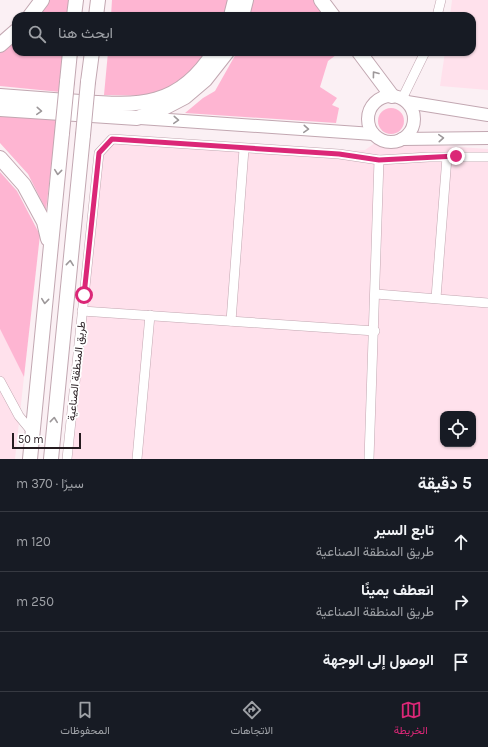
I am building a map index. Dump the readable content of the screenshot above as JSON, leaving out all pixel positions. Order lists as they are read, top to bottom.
{
  "streets": {
    "street": ["طريق المنطقة الصناعية"]
  },
  "scale_bar": "50 m",
  "page": {
    "search": "ابحث هنا",
    "scale": "50 m",
    "heading": ["5 دقيقة", "سيرًا · 370 m"],
    "list": [
      ["تابع السير", "طريق المنطقة الصناعية", "120 m"],
      ["انعطف يمينًا", "طريق المنطقة الصناعية", "250 m"],
      "الوصول إلى الوجهة"
    ],
    "nav": ["الخريطة", "الاتجاهات", "المحفوظات"]
  }
}
